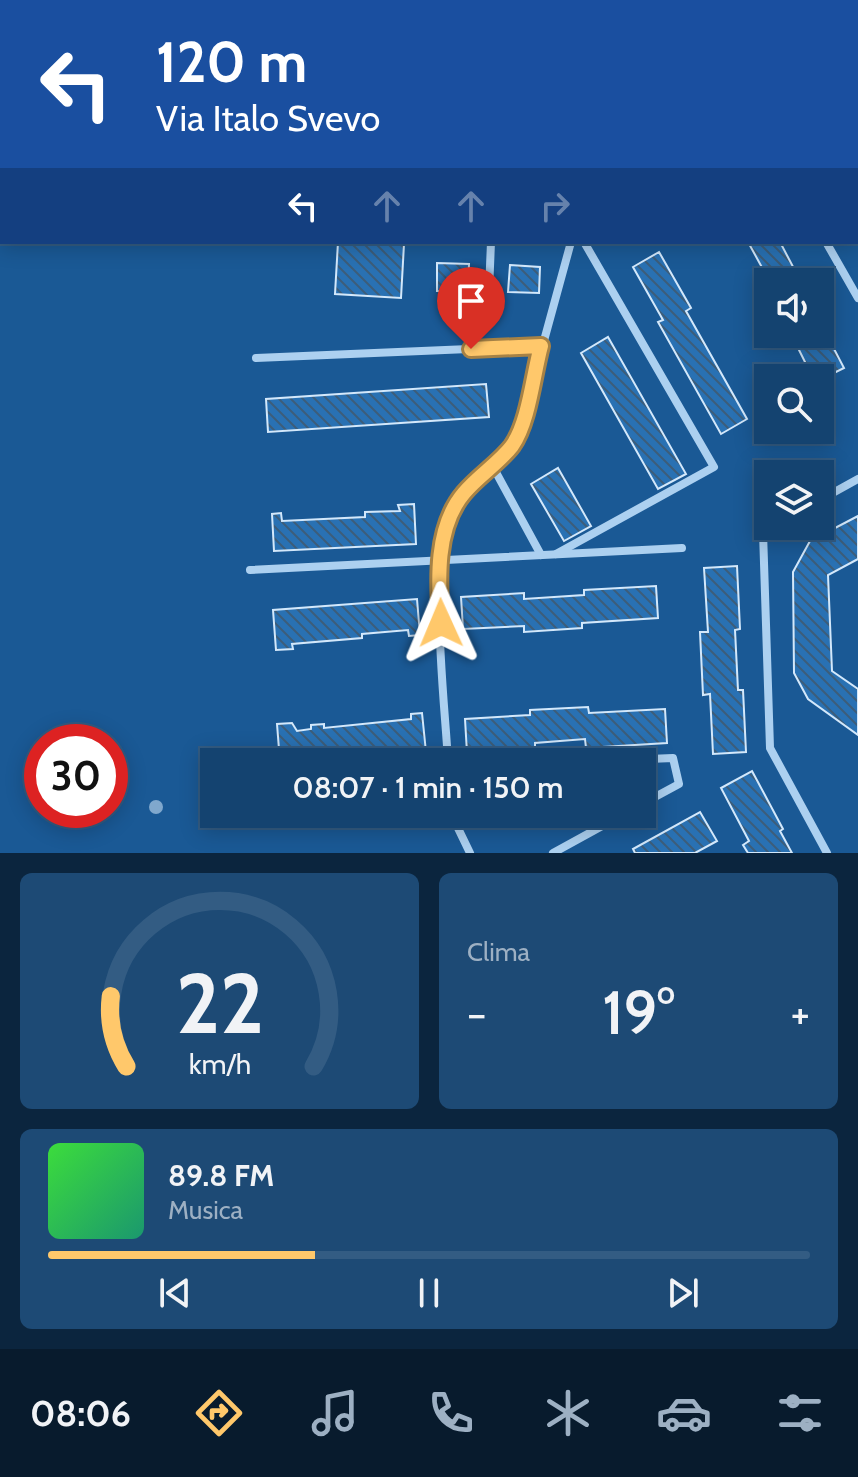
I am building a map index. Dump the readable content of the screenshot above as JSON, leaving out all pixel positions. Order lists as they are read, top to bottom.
{
  "page": {
    "turn": ["120 m", "Via Italo Svevo"],
    "limit": "30",
    "trip": "08:07 · 1 min · 150 m",
    "tile": "Clima",
    "heat": ["−", "19°", "+"],
    "song": ["89.8 FM", "Musica"],
    "tabs": "08:06",
    "gauge": ["22", "km/h"]
  }
}
